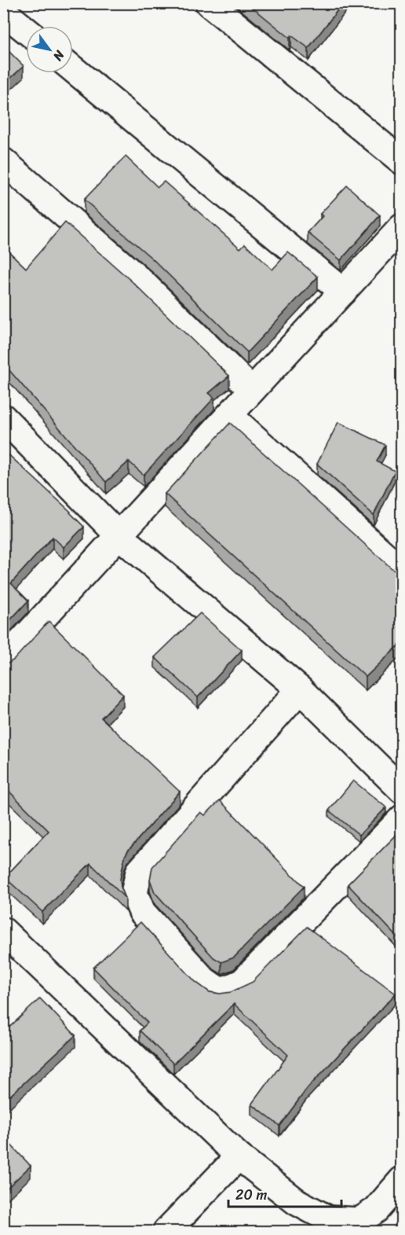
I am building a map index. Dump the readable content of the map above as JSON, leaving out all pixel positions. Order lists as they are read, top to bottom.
{
  "scale_bar": "20 m",
  "north": "bottom right"
}
